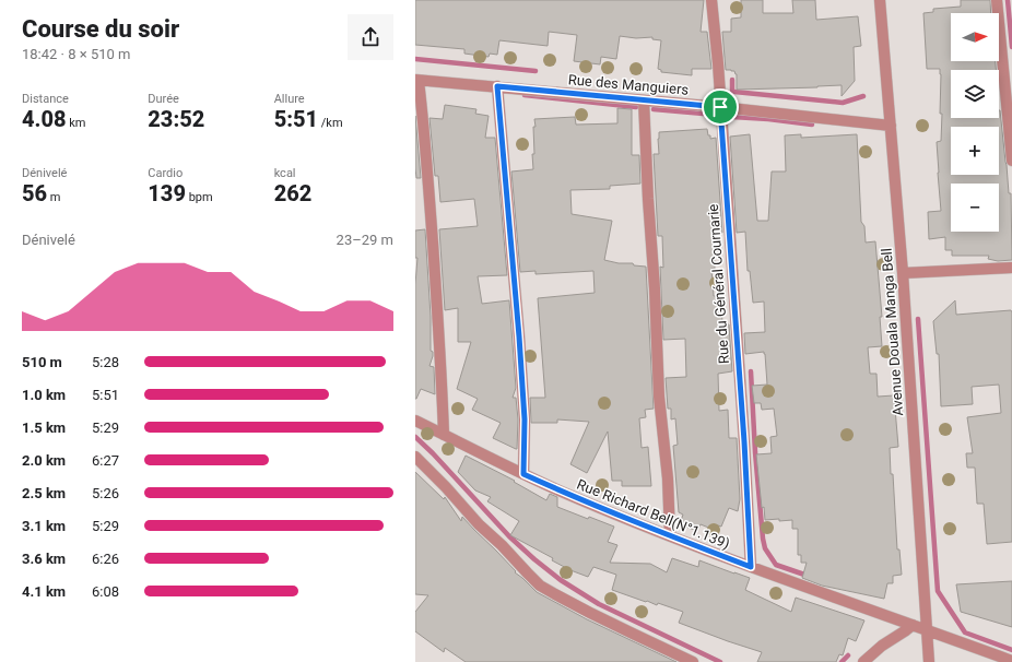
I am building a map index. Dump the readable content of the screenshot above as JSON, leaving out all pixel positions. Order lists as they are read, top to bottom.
{
  "streets": {
    "street": [
      "Rue des Manguiers",
      "Rue du Général Cournarie",
      "Avenue Douala Manga Bell",
      "Rue Richard Bell(N°1.139)"
    ]
  },
  "crossings": [
    ["Rue des Manguiers", "Rue du Général Cournarie"],
    ["Rue des Manguiers", "Avenue Douala Manga Bell"],
    ["Rue du Général Cournarie", "Rue Richard Bell(N°1.139)"],
    ["Avenue Douala Manga Bell", "Rue Richard Bell(N°1.139)"]
  ],
  "north": "right",
  "page": {
    "heading": ["Course du soir", "18:42 · 8 × 510 m"],
    "map_buttons": ["+", "−"],
    "stats": [
      ["Distance", "4.08 km"],
      ["Durée", "23:52"],
      ["Allure", "5:51 /km"],
      ["Dénivelé", "56 m"],
      ["Cardio", "139 bpm"],
      ["kcal", "262"]
    ],
    "chart": ["Dénivelé", "23–29 m"],
    "list": [
      {
        "name": "510 m",
        "note": "5:28"
      },
      {
        "name": "1.0 km",
        "note": "5:51"
      },
      {
        "name": "1.5 km",
        "note": "5:29"
      },
      {
        "name": "2.0 km",
        "note": "6:27"
      },
      {
        "name": "2.5 km",
        "note": "5:26"
      },
      {
        "name": "3.1 km",
        "note": "5:29"
      },
      {
        "name": "3.6 km",
        "note": "6:26"
      },
      {
        "name": "4.1 km",
        "note": "6:08"
      }
    ]
  }
}
